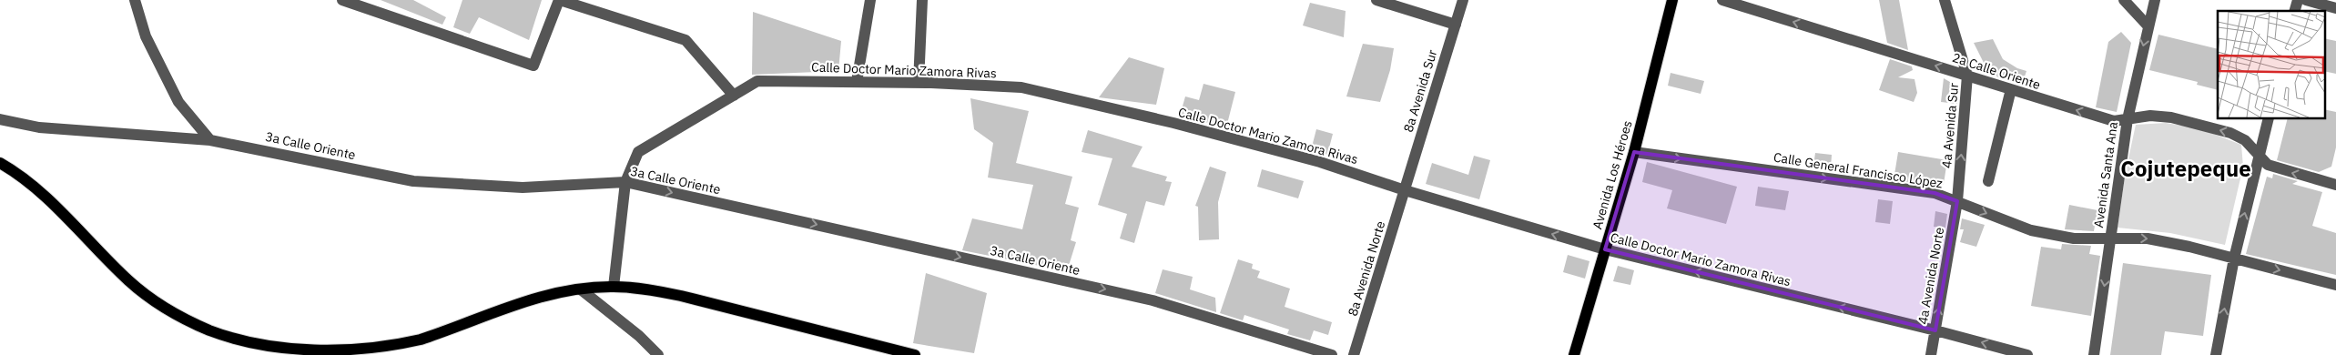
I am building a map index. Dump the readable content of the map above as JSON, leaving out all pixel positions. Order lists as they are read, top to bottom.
{
  "streets": {
    "main road": ["Avenida Los Héroes"],
    "street": [
      "Calle Doctor Mario Zamora Rivas",
      "2a Calle Oriente",
      "8a Avenida Sur",
      "4a Avenida Sur",
      "3a Calle Oriente",
      "Calle General Francisco López",
      "Avenida Santa Ana",
      "8a Avenida Norte",
      "4a Avenida Norte"
    ]
  },
  "crossings": [
    ["Calle Doctor Mario Zamora Rivas", "8a Avenida Sur"],
    ["Calle Doctor Mario Zamora Rivas", "3a Calle Oriente"],
    ["Calle Doctor Mario Zamora Rivas", "Avenida Los Héroes"],
    ["Calle Doctor Mario Zamora Rivas", "8a Avenida Norte"],
    ["Calle Doctor Mario Zamora Rivas", "4a Avenida Norte"],
    ["2a Calle Oriente", "4a Avenida Sur"],
    ["2a Calle Oriente", "Avenida Santa Ana"],
    ["8a Avenida Sur", "8a Avenida Norte"],
    ["4a Avenida Sur", "Calle General Francisco López"],
    ["4a Avenida Sur", "4a Avenida Norte"],
    ["Calle General Francisco López", "Avenida Los Héroes"],
    ["Calle General Francisco López", "Avenida Santa Ana"],
    ["Calle General Francisco López", "4a Avenida Norte"]
  ],
  "one_way": [
    "Calle Doctor Mario Zamora Rivas",
    "2a Calle Oriente",
    "3a Calle Oriente",
    "Calle General Francisco López",
    "Avenida Santa Ana",
    "4a Avenida Norte"
  ],
  "districts": ["Cojutepeque"]
}
